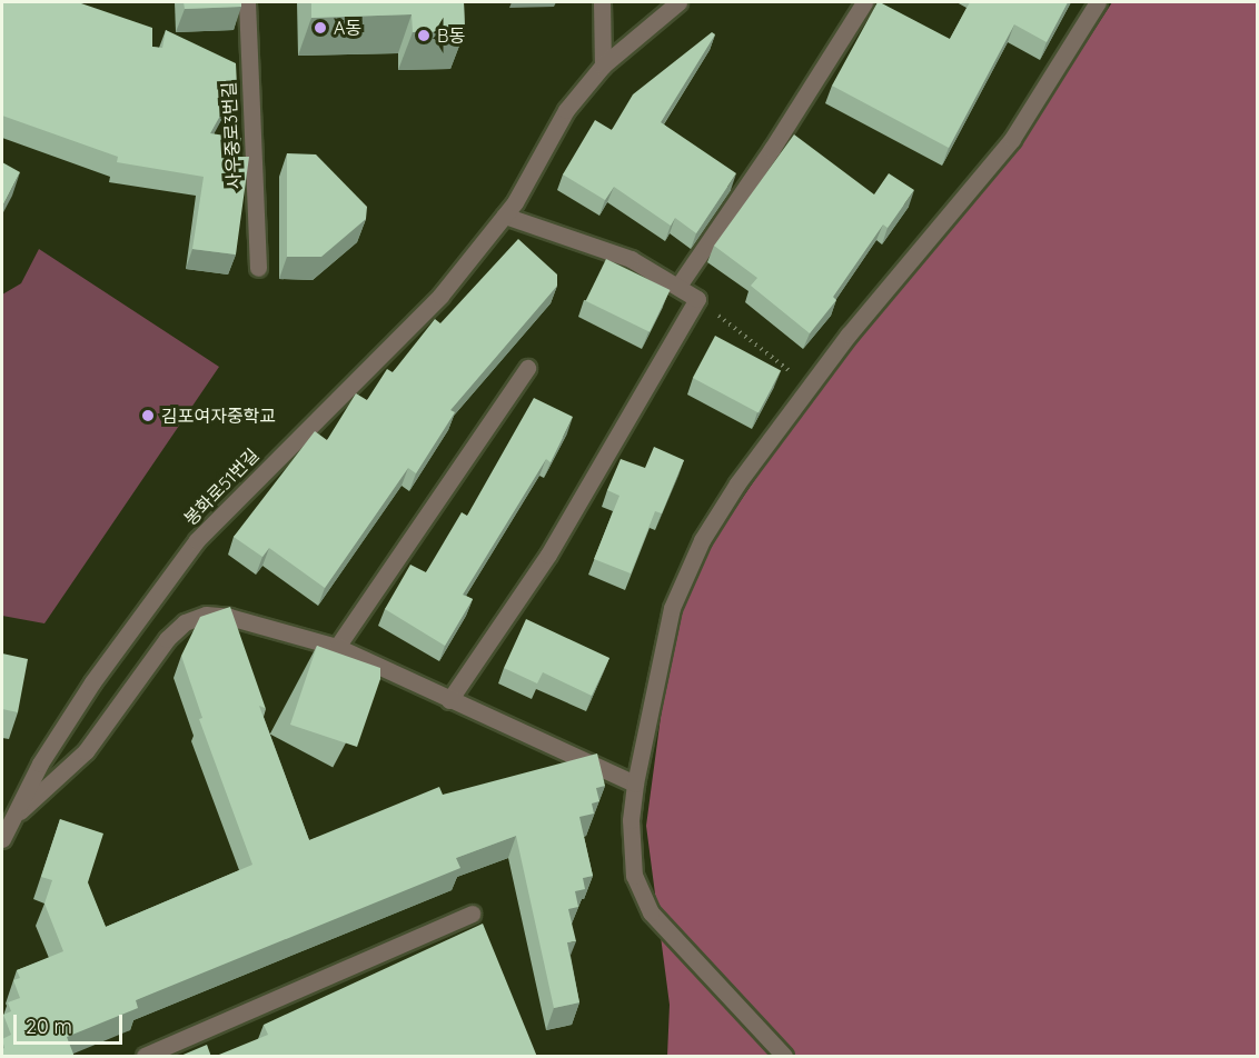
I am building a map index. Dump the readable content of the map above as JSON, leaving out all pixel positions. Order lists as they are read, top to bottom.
{
  "streets": {
    "lane": ["사우중로3번길", "봉화로51번길"]
  },
  "places": ["A동", "B동", "김포여자중학교"],
  "scale_bar": "20 m"
}
